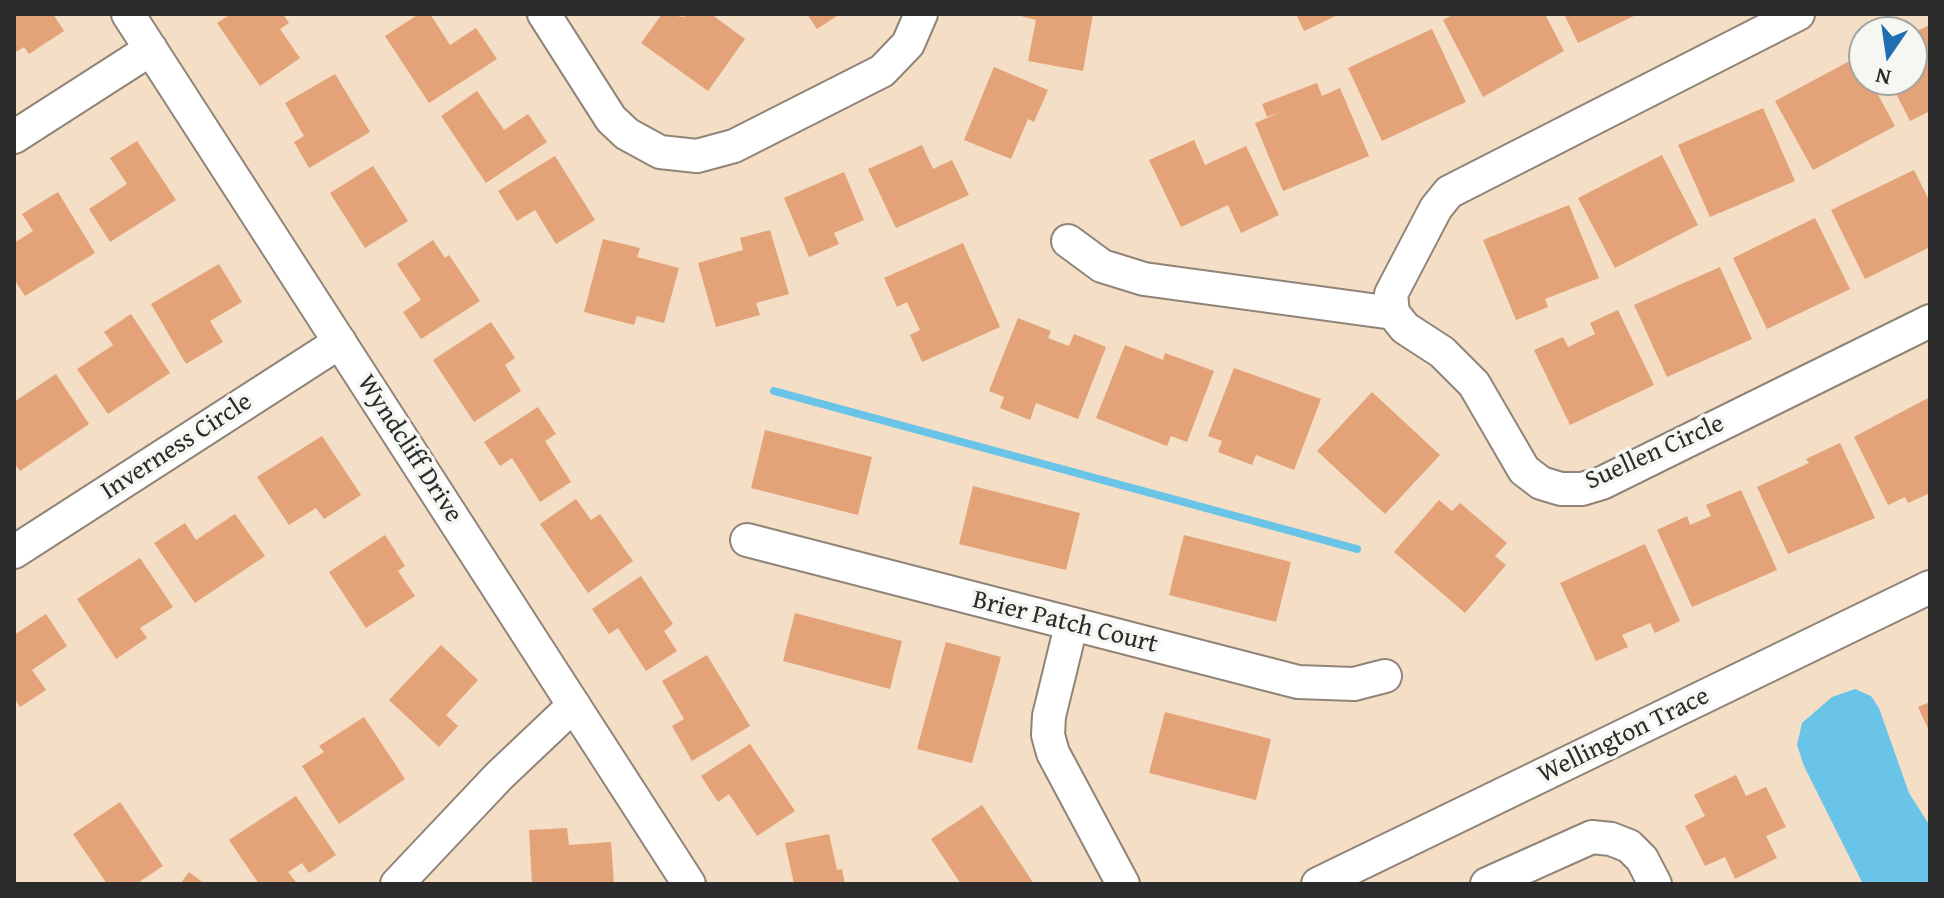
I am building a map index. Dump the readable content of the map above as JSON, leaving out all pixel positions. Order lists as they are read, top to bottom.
{
  "streets": {
    "street": [
      "Inverness Circle",
      "Wyndcliff Drive",
      "Suellen Circle",
      "Brier Patch Court",
      "Wellington Trace"
    ]
  },
  "crossings": [
    ["Inverness Circle", "Wyndcliff Drive"]
  ],
  "north": "bottom"
}
